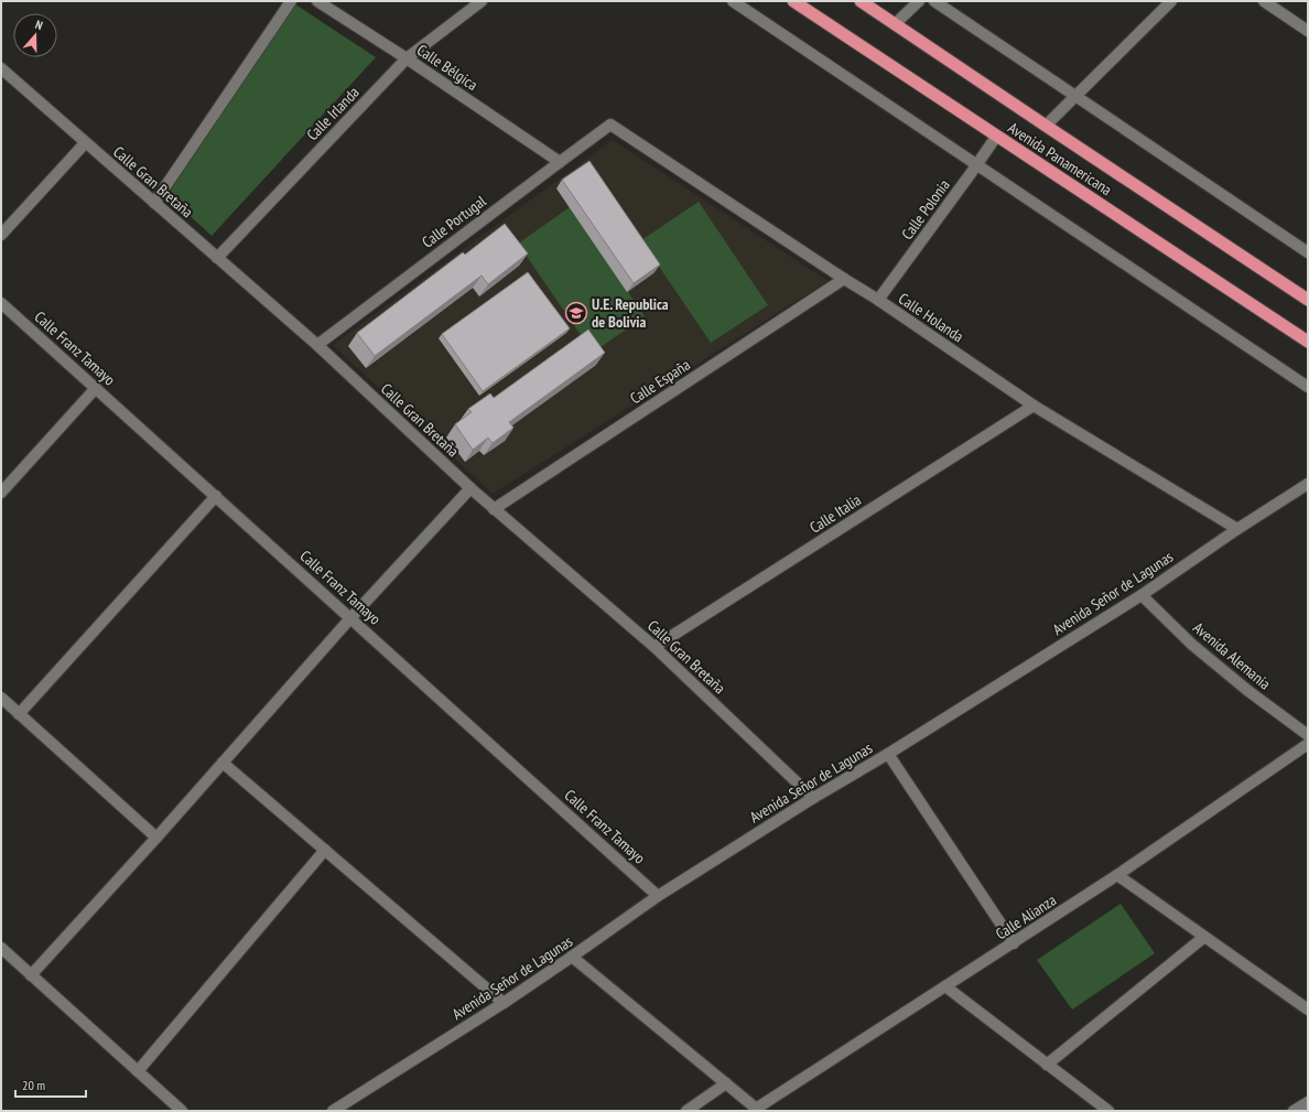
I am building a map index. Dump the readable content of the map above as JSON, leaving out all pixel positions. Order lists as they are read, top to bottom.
{
  "streets": {
    "highway": ["Avenida Panamericana"],
    "street": [
      "Calle Bélgica",
      "Calle Irlanda",
      "Calle Gran Bretaña",
      "Calle Polonia",
      "Calle Portugal",
      "Calle Holanda",
      "Calle Franz Tamayo",
      "Calle España",
      "Calle Italia",
      "Avenida Señor de Lagunas",
      "Avenida Alemania",
      "Calle Alianza"
    ]
  },
  "crossings": [
    ["Calle Bélgica", "Calle Irlanda"],
    ["Calle Bélgica", "Calle Portugal"],
    ["Calle Irlanda", "Calle Gran Bretaña"],
    ["Avenida Panamericana", "Calle Polonia"],
    ["Calle Gran Bretaña", "Calle Portugal"],
    ["Calle Gran Bretaña", "Calle España"],
    ["Calle Gran Bretaña", "Calle Italia"],
    ["Calle Gran Bretaña", "Avenida Señor de Lagunas"],
    ["Calle Polonia", "Calle Holanda"],
    ["Calle Portugal", "Calle Holanda"],
    ["Calle Holanda", "Calle España"],
    ["Calle Holanda", "Calle Italia"],
    ["Calle Holanda", "Avenida Señor de Lagunas"],
    ["Calle Franz Tamayo", "Avenida Señor de Lagunas"],
    ["Avenida Señor de Lagunas", "Avenida Alemania"]
  ],
  "places": {
    "school or university": ["U.E. Republica de Bolivia"]
  },
  "scale_bar": "20 m",
  "north": "top"
}
